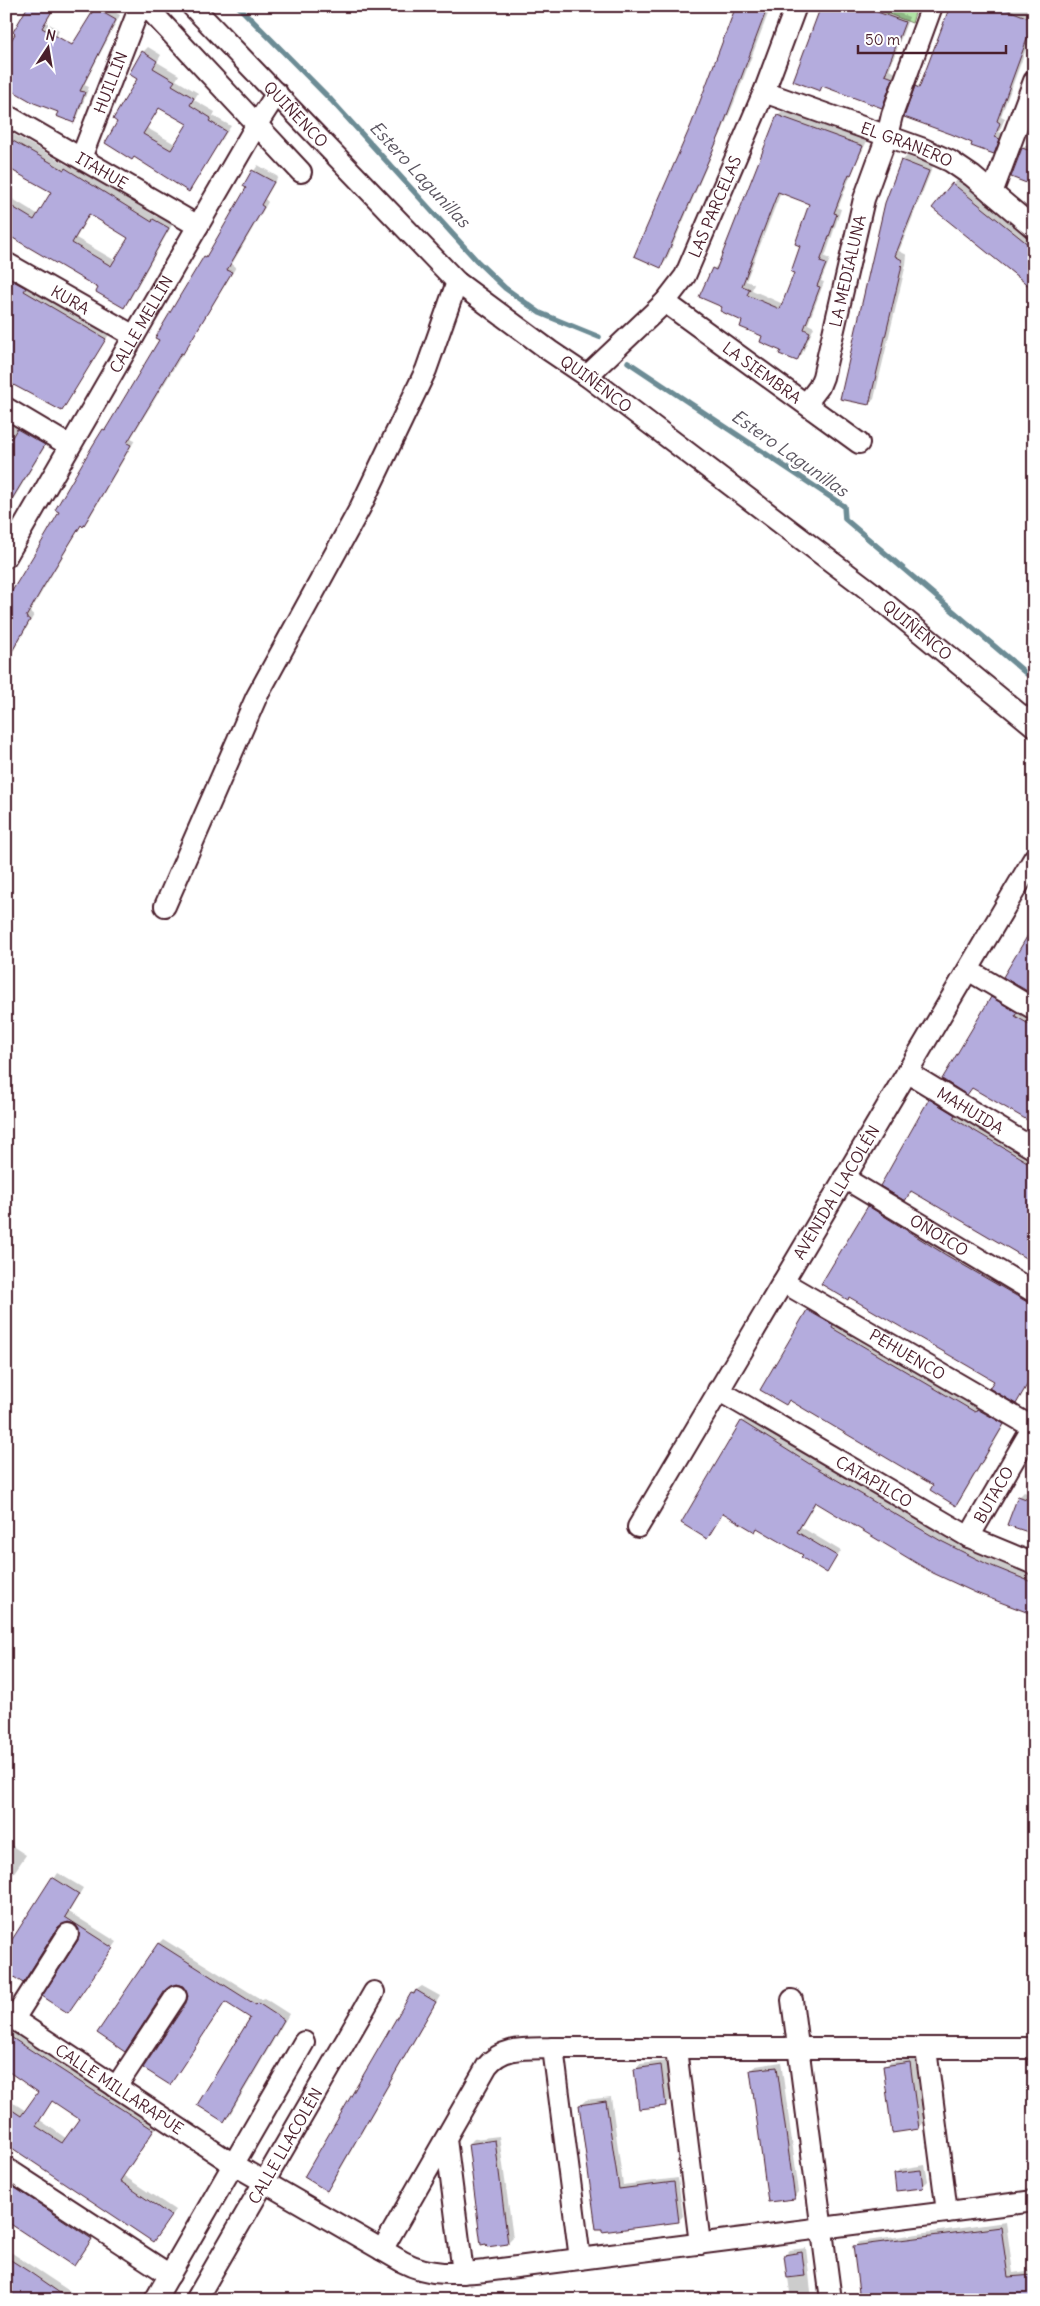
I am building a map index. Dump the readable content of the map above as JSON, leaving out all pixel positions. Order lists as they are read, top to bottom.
{
  "streets": {
    "street": [
      "HUILLÍN",
      "QUIÑENCO",
      "EL GRANERO",
      "ITAHUE",
      "LAS PARCELAS",
      "LA MEDIALUNA",
      "KURA",
      "CALLE MELLÍN",
      "LA SIEMBRA",
      "MAHUIDA",
      "AVENIDA LLACOLÉN",
      "OÑOICO",
      "PEHUENCO",
      "CATAPILCO",
      "BUTACO",
      "CALLE MILLARAPUE",
      "CALLE LLACOLÉN"
    ]
  },
  "crossings": [
    ["HUILLÍN", "ITAHUE"],
    ["QUIÑENCO", "LAS PARCELAS"],
    ["QUIÑENCO", "CALLE MELLÍN"],
    ["EL GRANERO", "LAS PARCELAS"],
    ["EL GRANERO", "LA MEDIALUNA"],
    ["ITAHUE", "CALLE MELLÍN"],
    ["LAS PARCELAS", "LA SIEMBRA"],
    ["LA MEDIALUNA", "LA SIEMBRA"],
    ["KURA", "CALLE MELLÍN"],
    ["MAHUIDA", "AVENIDA LLACOLÉN"],
    ["AVENIDA LLACOLÉN", "OÑOICO"],
    ["AVENIDA LLACOLÉN", "PEHUENCO"],
    ["AVENIDA LLACOLÉN", "CATAPILCO"],
    ["PEHUENCO", "BUTACO"],
    ["CATAPILCO", "BUTACO"],
    ["CALLE MILLARAPUE", "CALLE LLACOLÉN"]
  ],
  "water": ["Estero Lagunillas"],
  "scale_bar": "50 m",
  "north": "top"
}
